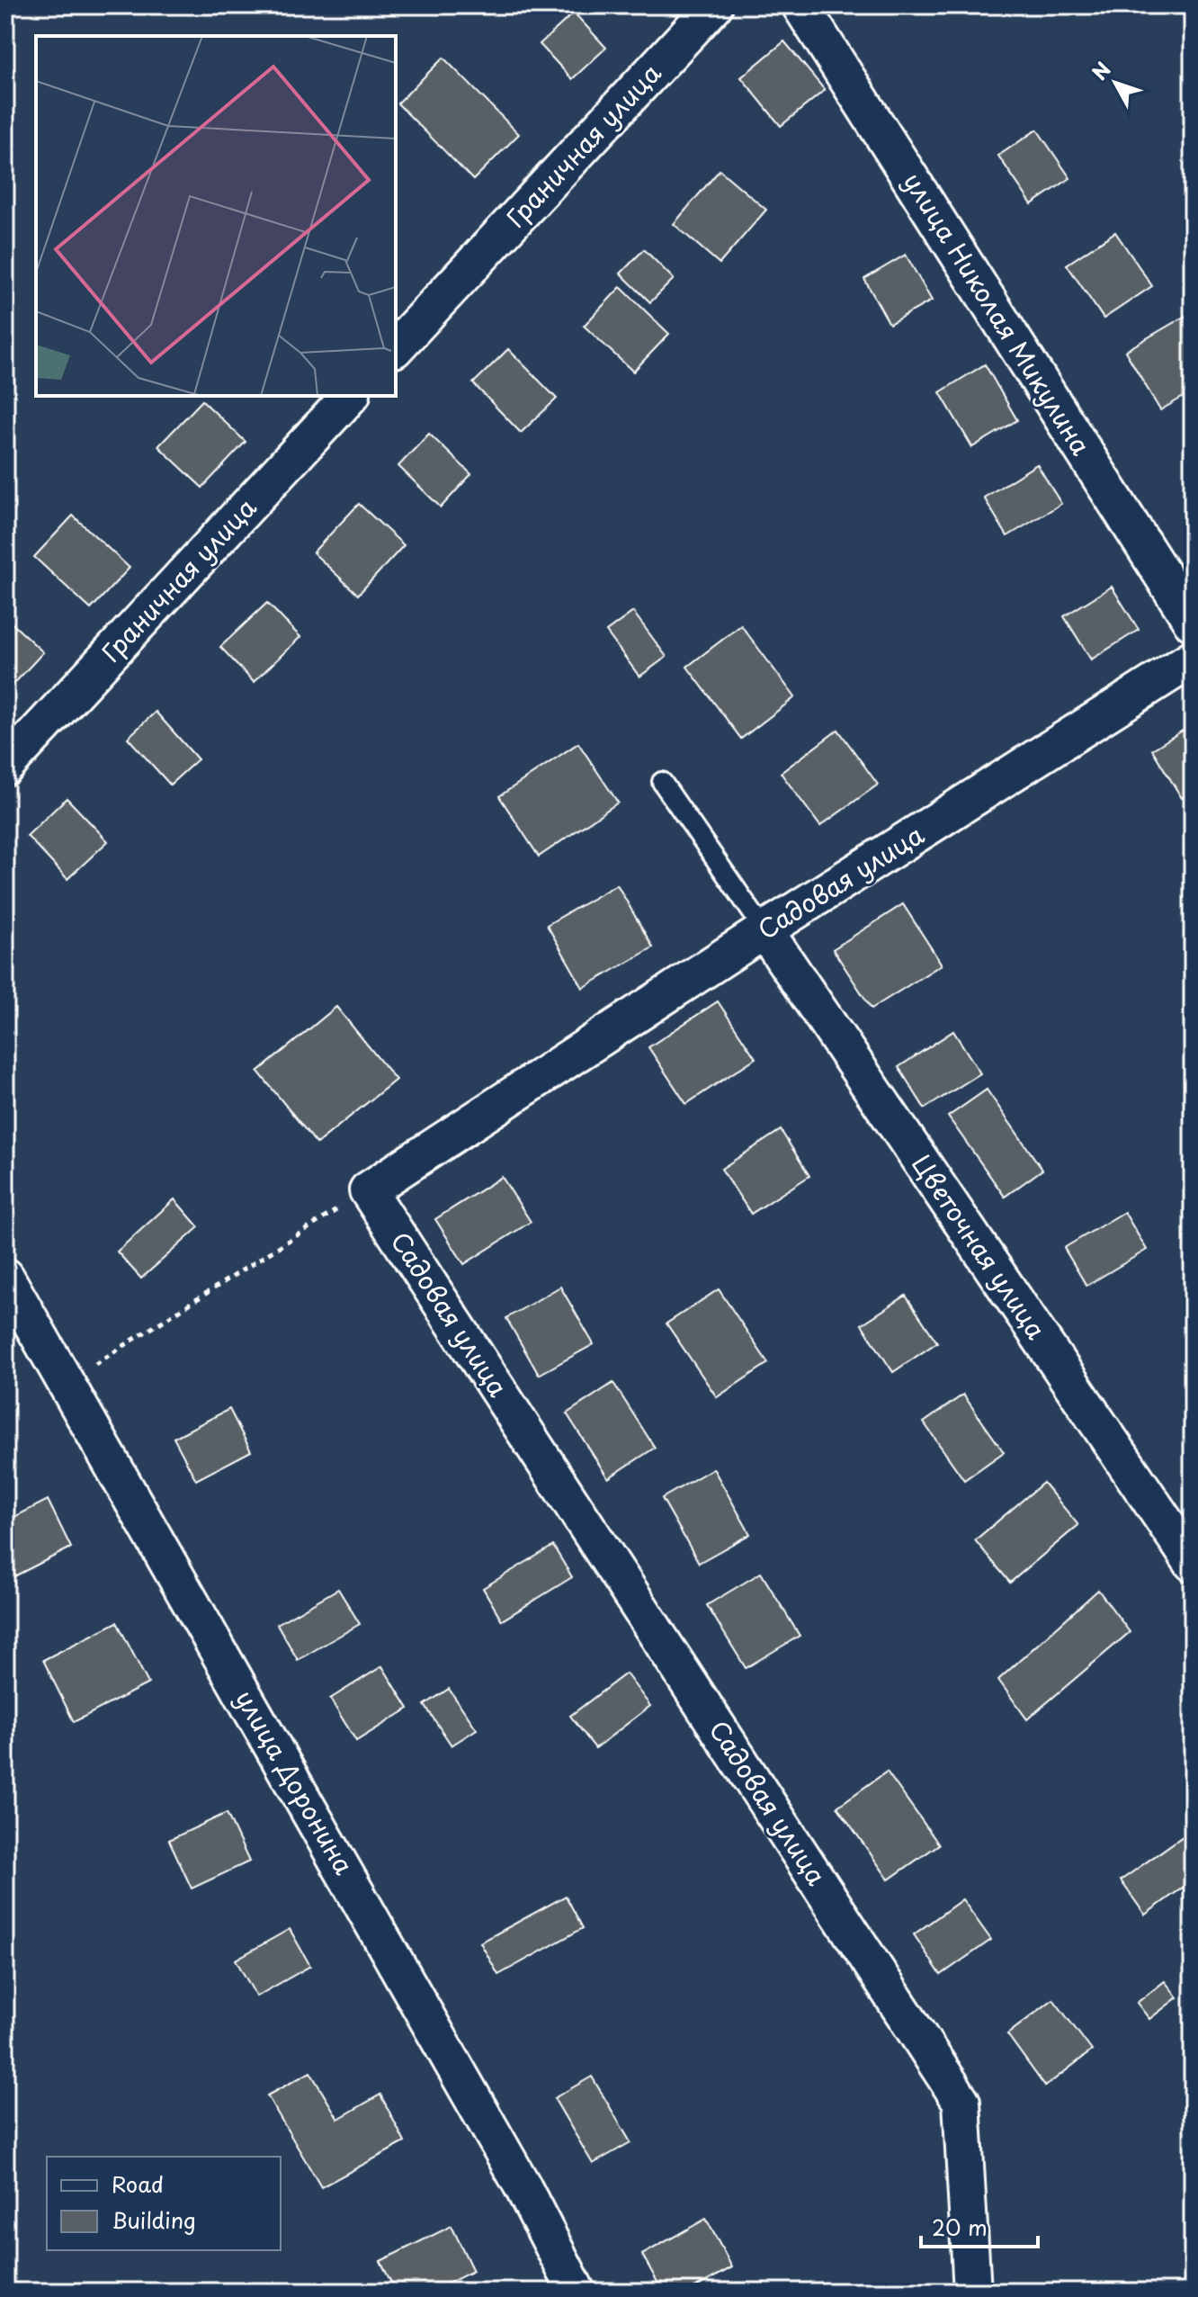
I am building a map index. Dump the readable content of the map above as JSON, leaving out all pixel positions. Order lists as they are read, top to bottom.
{
  "streets": {
    "street": [
      "Граничная улица",
      "улица Николая Микулина",
      "Садовая улица",
      "Цветочная улица",
      "улица Доронина"
    ]
  },
  "crossings": [
    ["Садовая улица", "Цветочная улица"]
  ],
  "legend": ["Road", "Building"],
  "scale_bar": "20 m",
  "north": "top left"
}
